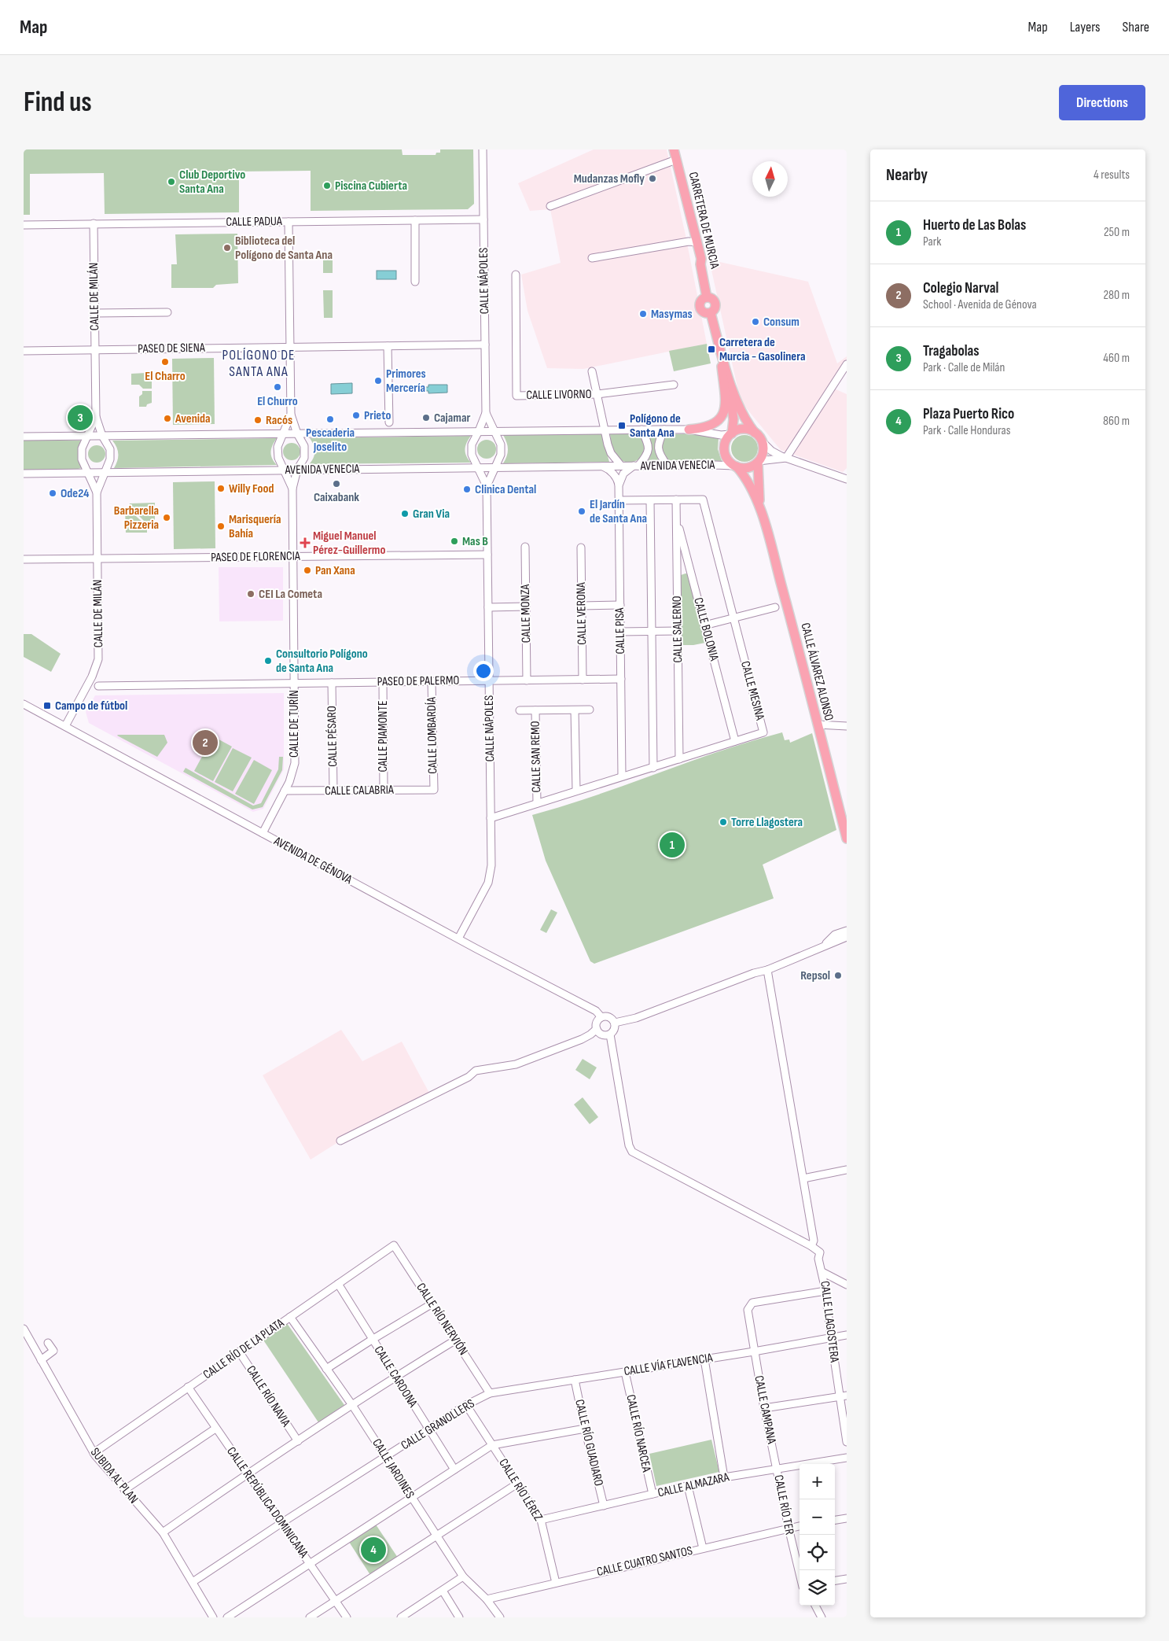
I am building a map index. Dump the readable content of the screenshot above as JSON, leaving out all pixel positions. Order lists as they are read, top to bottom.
{
  "streets": {
    "main road": ["CARRETERA DE MURCIA", "CALLE ÁLVAREZ ALONSO"],
    "street": [
      "CALLE PADUA",
      "CALLE NÁPOLES",
      "CALLE DE MILÁN",
      "PASEO DE SIENA",
      "CALLE LIVORNO",
      "AVENIDA VENECIA",
      "PASEO DE FLORENCIA",
      "CALLE MONZA",
      "CALLE VERONA",
      "CALLE SALERNO",
      "CALLE BOLONIA",
      "CALLE PISA",
      "PASEO DE PALERMO",
      "CALLE MESINA",
      "CALLE DE TURÍN",
      "CALLE LOMBARDÍA",
      "CALLE PÉSARO",
      "CALLE PIAMONTE",
      "CALLE SAN REMO",
      "CALLE CALABRIA",
      "AVENIDA DE GÉNOVA",
      "CALLE RÍO NERVIÓN",
      "CALLE LLAGOSTERA",
      "CALLE RÍO DE LA PLATA",
      "CALLE VÍA FLAVENCIA",
      "CALLE CARDONA",
      "CALLE RÍO NAVIA",
      "CALLE CAMPANA",
      "CALLE GRANOLLERS",
      "CALLE RÍO NARCEA",
      "CALLE RÍO GUADIARO",
      "CALLE JARDINES",
      "SUBIDA AL PLAN",
      "CALLE ALMAZARA",
      "CALLE RÍO LÉREZ",
      "CALLE REPÚBLICA DOMINICANA",
      "CALLE RÍO TER",
      "CALLE CUATRO SANTOS"
    ]
  },
  "crossings": [
    ["CARRETERA DE MURCIA", "AVENIDA VENECIA"],
    ["CARRETERA DE MURCIA", "CALLE ÁLVAREZ ALONSO"],
    ["CALLE PADUA", "CALLE NÁPOLES"],
    ["CALLE PADUA", "CALLE DE MILÁN"],
    ["CALLE NÁPOLES", "PASEO DE SIENA"],
    ["CALLE NÁPOLES", "AVENIDA VENECIA"],
    ["CALLE NÁPOLES", "PASEO DE FLORENCIA"],
    ["CALLE NÁPOLES", "PASEO DE PALERMO"],
    ["CALLE NÁPOLES", "CALLE MESINA"],
    ["CALLE NÁPOLES", "AVENIDA DE GÉNOVA"],
    ["CALLE DE MILÁN", "PASEO DE SIENA"],
    ["CALLE DE MILÁN", "AVENIDA VENECIA"],
    ["CALLE DE MILÁN", "PASEO DE FLORENCIA"],
    ["CALLE DE MILÁN", "AVENIDA DE GÉNOVA"],
    ["AVENIDA VENECIA", "CALLE ÁLVAREZ ALONSO"],
    ["AVENIDA VENECIA", "CALLE DE TURÍN"],
    ["PASEO DE FLORENCIA", "CALLE DE TURÍN"],
    ["CALLE MONZA", "PASEO DE PALERMO"],
    ["CALLE VERONA", "PASEO DE PALERMO"],
    ["CALLE SALERNO", "CALLE BOLONIA"],
    ["CALLE SALERNO", "CALLE MESINA"],
    ["CALLE BOLONIA", "CALLE MESINA"],
    ["CALLE PISA", "PASEO DE PALERMO"],
    ["CALLE PISA", "CALLE MESINA"],
    ["PASEO DE PALERMO", "CALLE DE TURÍN"],
    ["PASEO DE PALERMO", "CALLE LOMBARDÍA"],
    ["PASEO DE PALERMO", "CALLE PÉSARO"],
    ["PASEO DE PALERMO", "CALLE PIAMONTE"],
    ["CALLE MESINA", "CALLE SAN REMO"],
    ["CALLE DE TURÍN", "CALLE CALABRIA"],
    ["CALLE DE TURÍN", "AVENIDA DE GÉNOVA"],
    ["CALLE LOMBARDÍA", "CALLE CALABRIA"],
    ["CALLE PÉSARO", "CALLE CALABRIA"],
    ["CALLE PIAMONTE", "CALLE CALABRIA"],
    ["CALLE RÍO NERVIÓN", "CALLE RÍO DE LA PLATA"],
    ["CALLE RÍO NERVIÓN", "CALLE VÍA FLAVENCIA"],
    ["CALLE RÍO NERVIÓN", "CALLE GRANOLLERS"],
    ["CALLE LLAGOSTERA", "CALLE VÍA FLAVENCIA"],
    ["CALLE LLAGOSTERA", "CALLE CAMPANA"],
    ["CALLE RÍO DE LA PLATA", "CALLE CARDONA"],
    ["CALLE RÍO DE LA PLATA", "CALLE RÍO NAVIA"],
    ["CALLE RÍO DE LA PLATA", "CALLE JARDINES"],
    ["CALLE RÍO DE LA PLATA", "SUBIDA AL PLAN"],
    ["CALLE RÍO DE LA PLATA", "CALLE REPÚBLICA DOMINICANA"],
    ["CALLE VÍA FLAVENCIA", "CALLE CAMPANA"],
    ["CALLE VÍA FLAVENCIA", "CALLE GRANOLLERS"],
    ["CALLE VÍA FLAVENCIA", "CALLE RÍO NARCEA"],
    ["CALLE VÍA FLAVENCIA", "CALLE RÍO GUADIARO"],
    ["CALLE CARDONA", "CALLE GRANOLLERS"],
    ["CALLE CAMPANA", "CALLE ALMAZARA"],
    ["CALLE CAMPANA", "CALLE RÍO TER"],
    ["CALLE GRANOLLERS", "CALLE JARDINES"],
    ["CALLE GRANOLLERS", "SUBIDA AL PLAN"],
    ["CALLE GRANOLLERS", "CALLE RÍO LÉREZ"],
    ["CALLE GRANOLLERS", "CALLE REPÚBLICA DOMINICANA"],
    ["CALLE RÍO NARCEA", "CALLE ALMAZARA"],
    ["CALLE RÍO GUADIARO", "CALLE ALMAZARA"],
    ["CALLE JARDINES", "CALLE CUATRO SANTOS"],
    ["CALLE ALMAZARA", "CALLE RÍO LÉREZ"],
    ["CALLE ALMAZARA", "CALLE RÍO TER"],
    ["CALLE RÍO LÉREZ", "CALLE CUATRO SANTOS"],
    ["CALLE RÍO TER", "CALLE CUATRO SANTOS"]
  ],
  "districts": ["POLÍGONO DE SANTA ANA"],
  "places": {
    "other": [
      "Mudanzas Mofly",
      "Club Deportivo Santa Ana",
      "Piscina Cubierta",
      "Biblioteca del Polígono de Santa Ana",
      "Masymas",
      "Consum",
      "El Charro",
      "Primores Mercería",
      "El Churro",
      "Prieto",
      "Cajamar",
      "Avenida",
      "Pescaderia Joselito",
      "Racós",
      "Caixabank",
      "Willy Food",
      "Clinica Dental",
      "Ode24",
      "El Jardín de Santa Ana",
      "Gran Via",
      "Barbarella Pizzeria",
      "Marisquería Bahía",
      "Mas B",
      "Pan Xana",
      "CEI La Cometa",
      "Consultorio Polígono de Santa Ana",
      "Torre Llagostera",
      "Repsol"
    ],
    "transit": ["Carretera de Murcia - Gasolinera", "Polígono de Santa Ana", "Campo de fútbol"],
    "health": ["Miguel Manuel Pérez-Guillermo"]
  },
  "north": "top",
  "page": {
    "header": "Map",
    "nav": ["Map", "Layers", "Share"],
    "buttons": "Directions",
    "title": "Find us",
    "heading": ["Nearby", "4 results"],
    "list": [
      {
        "mark": "1",
        "name": "Huerto de Las Bolas",
        "note": "Park",
        "value": "250 m"
      },
      {
        "mark": "2",
        "name": "Colegio Narval",
        "note": "School · Avenida de Génova",
        "value": "280 m"
      },
      {
        "mark": "3",
        "name": "Tragabolas",
        "note": "Park · Calle de Milán",
        "value": "460 m"
      },
      {
        "mark": "4",
        "name": "Plaza Puerto Rico",
        "note": "Park · Calle Honduras",
        "value": "860 m"
      }
    ],
    "pins": [
      "3",
      "2",
      "1",
      "4"
    ],
    "map_buttons": ["+", "−"]
  }
}
